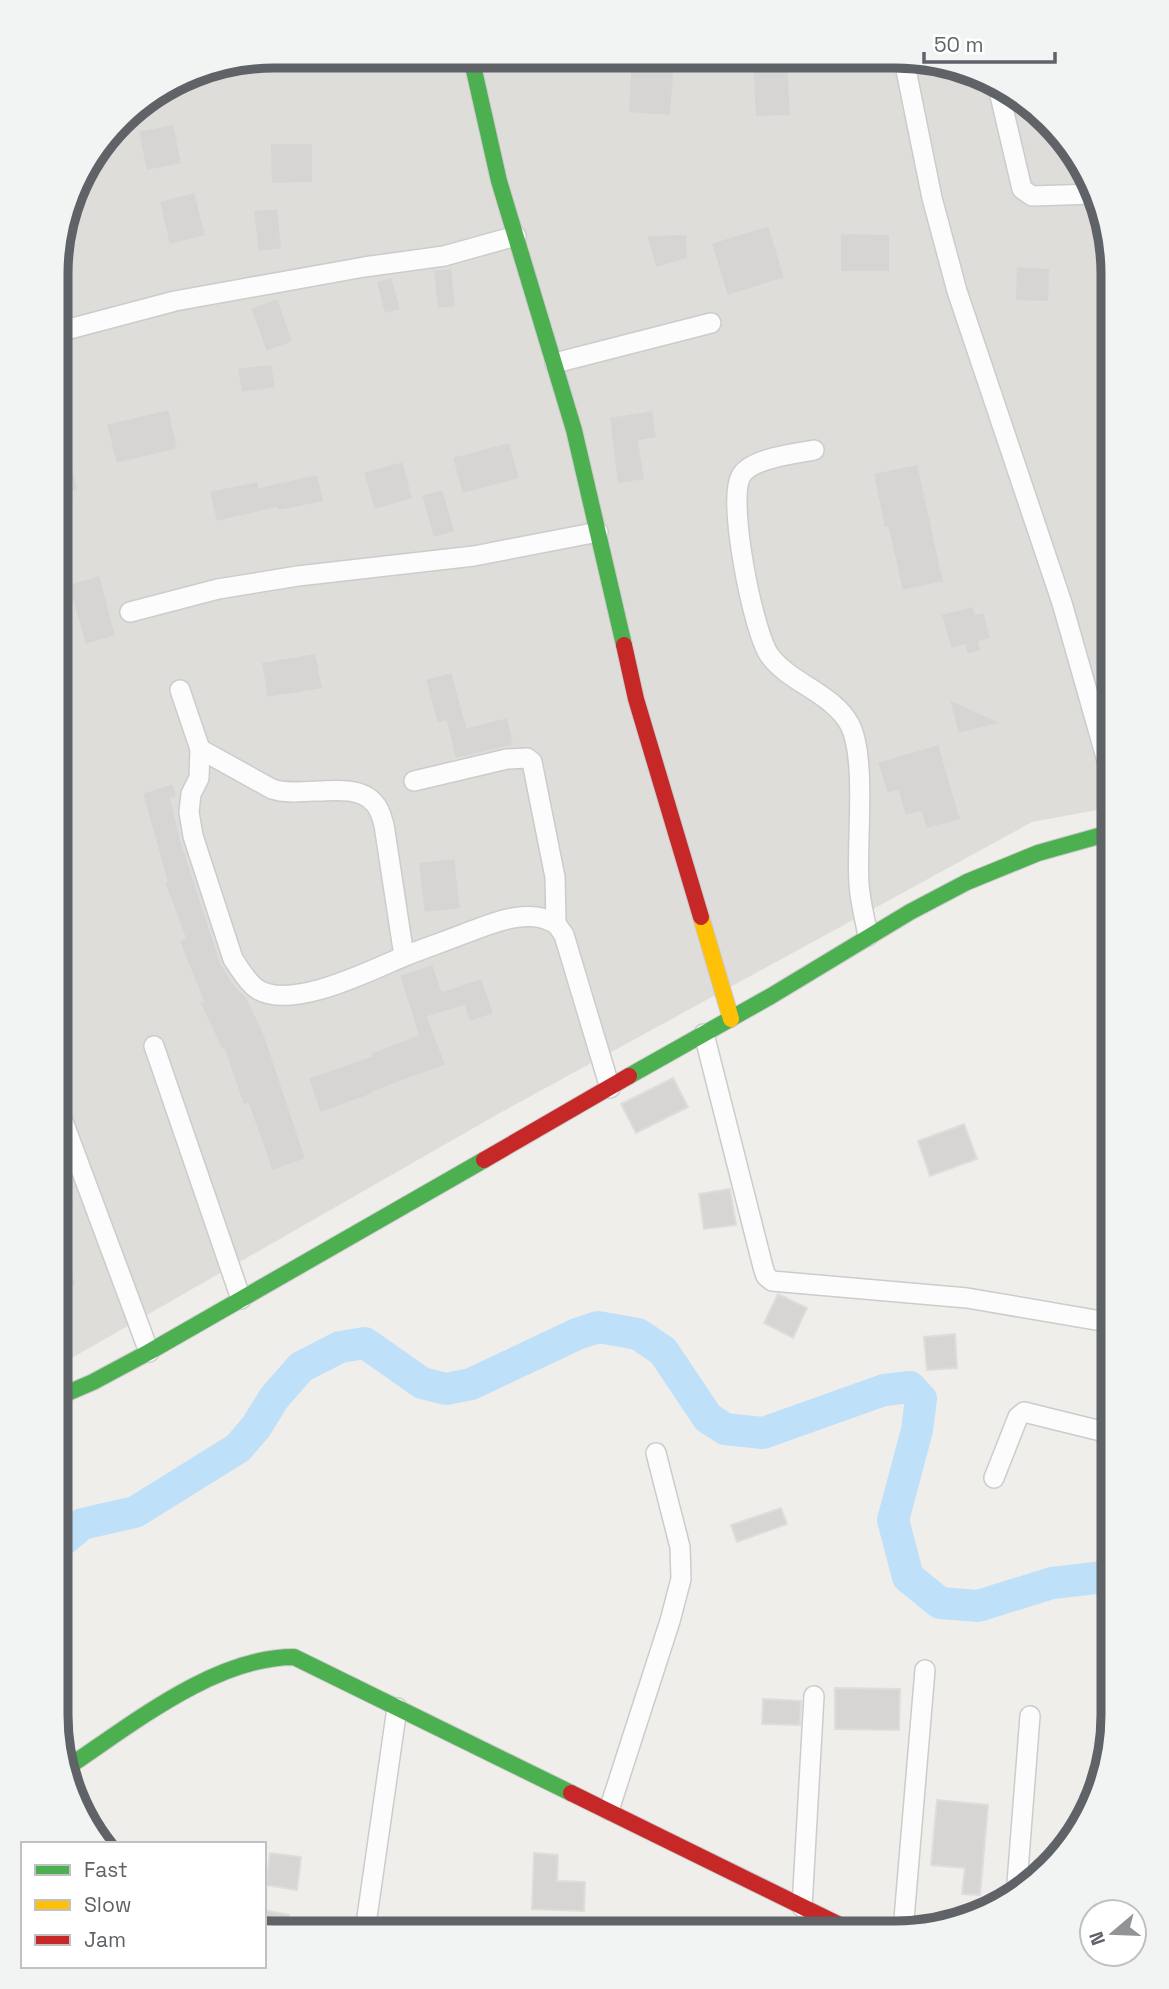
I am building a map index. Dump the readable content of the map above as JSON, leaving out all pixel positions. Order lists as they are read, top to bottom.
{
  "legend": ["Fast", "Slow", "Jam"],
  "scale_bar": "50 m",
  "north": "left"
}
